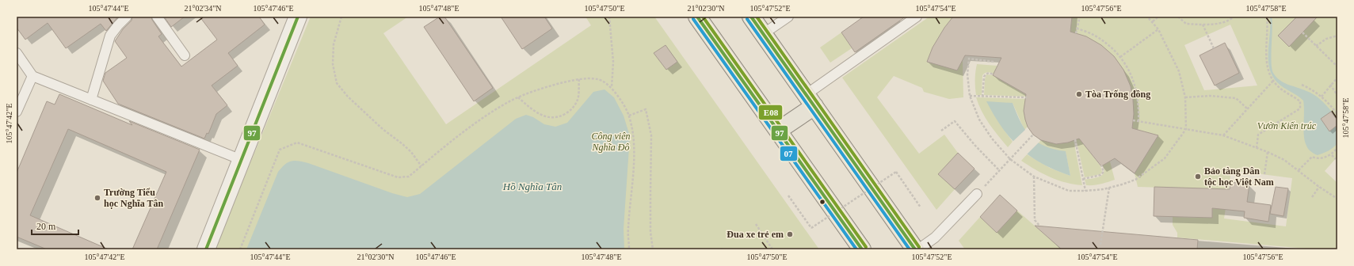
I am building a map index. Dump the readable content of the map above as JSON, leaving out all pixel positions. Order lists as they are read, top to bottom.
{
  "water": ["Hồ Nghĩa Tân"],
  "parks": ["Vườn Kiến trúc", "Công viên Nghĩa Đô"],
  "places": [
    "Tòa Trống đồng",
    "Bảo tàng Dân tộc học Việt Nam",
    "Trường Tiểu học Nghĩa Tân",
    "Đua xe trẻ em"
  ],
  "lines": ["transit line 97", "transit line E08", "transit line 07"],
  "scale_bar": "20 m",
  "coordinates": [
    "105°47'44\"E",
    "21°02'34\"N",
    "105°47'46\"E",
    "105°47'48\"E",
    "105°47'50\"E",
    "21°02'30\"N",
    "105°47'52\"E",
    "105°47'54\"E",
    "105°47'56\"E",
    "105°47'58\"E",
    "105°47'42\"E"
  ]
}
